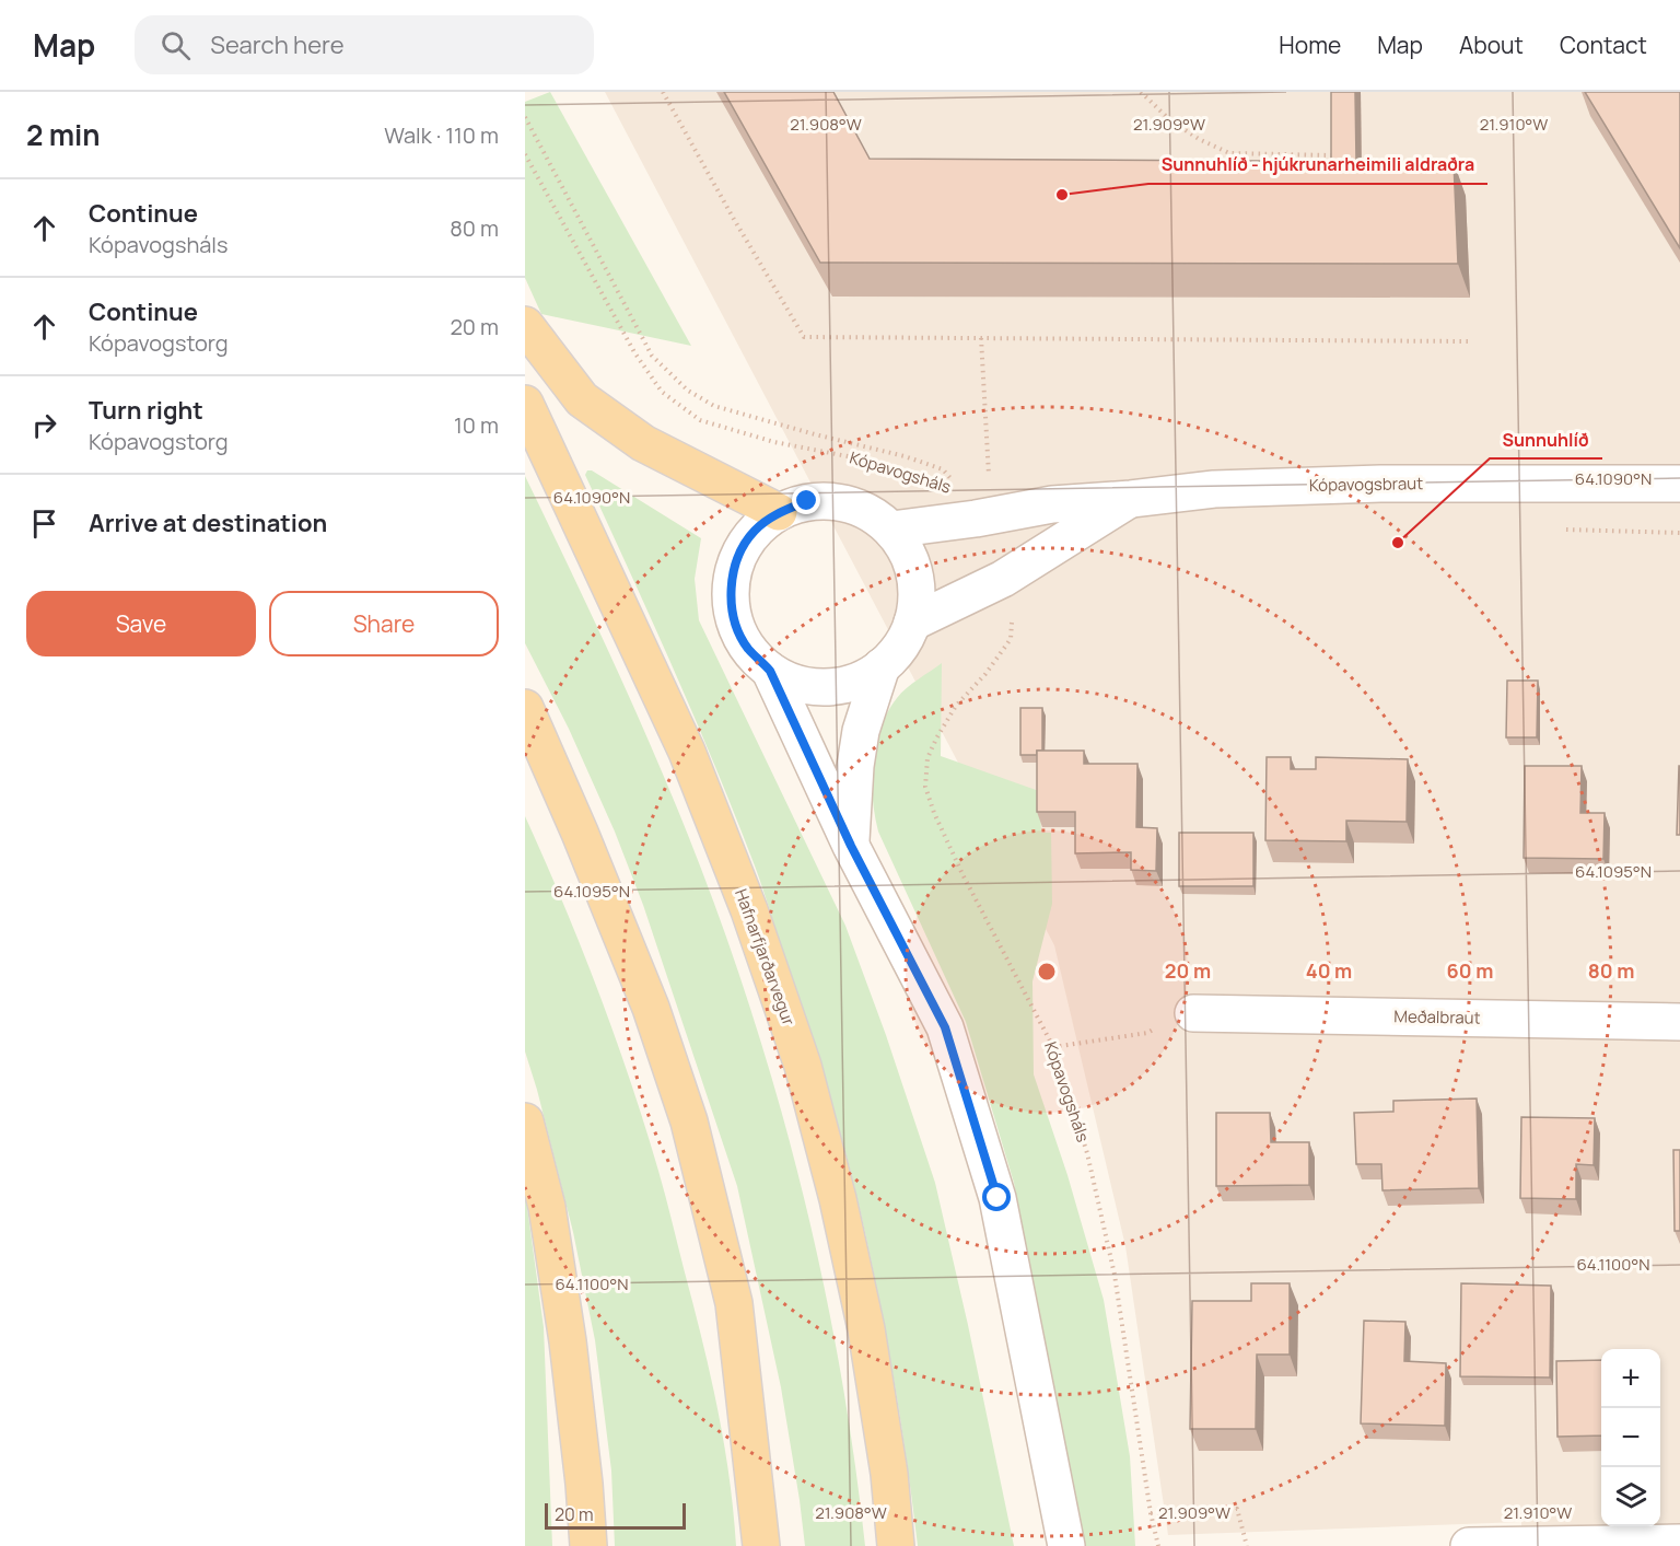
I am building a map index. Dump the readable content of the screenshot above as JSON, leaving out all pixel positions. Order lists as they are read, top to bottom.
{
  "streets": {
    "main road": ["Hafnarfjarðarvegur"],
    "street": ["Kópavogsbraut", "Meðalbraut"],
    "path": ["Kópavogsháls"]
  },
  "places": ["Sunnuhlíð - hjúkrunarheimili aldraðra", "Sunnuhlíð"],
  "scale_bar": "20 m",
  "page": {
    "header": "Map",
    "search": "Search here",
    "nav": [
      "Home",
      "Map",
      "About",
      "Contact"
    ],
    "heading": ["2 min", "Walk · 110 m"],
    "list": [
      ["Continue", "Kópavogsháls", "80 m"],
      ["Continue", "Kópavogstorg", "20 m"],
      ["Turn right", "Kópavogstorg", "10 m"],
      "Arrive at destination"
    ],
    "buttons": ["Save", "Share"],
    "map_buttons": ["+", "−"],
    "scale": "20 m"
  },
  "coordinates": [
    "21.908°W",
    "21.909°W",
    "21.910°W",
    "64.1090°N",
    "64.1095°N",
    "64.1100°N"
  ],
  "rings": [
    "20 m",
    "40 m",
    "60 m",
    "80 m"
  ]
}
